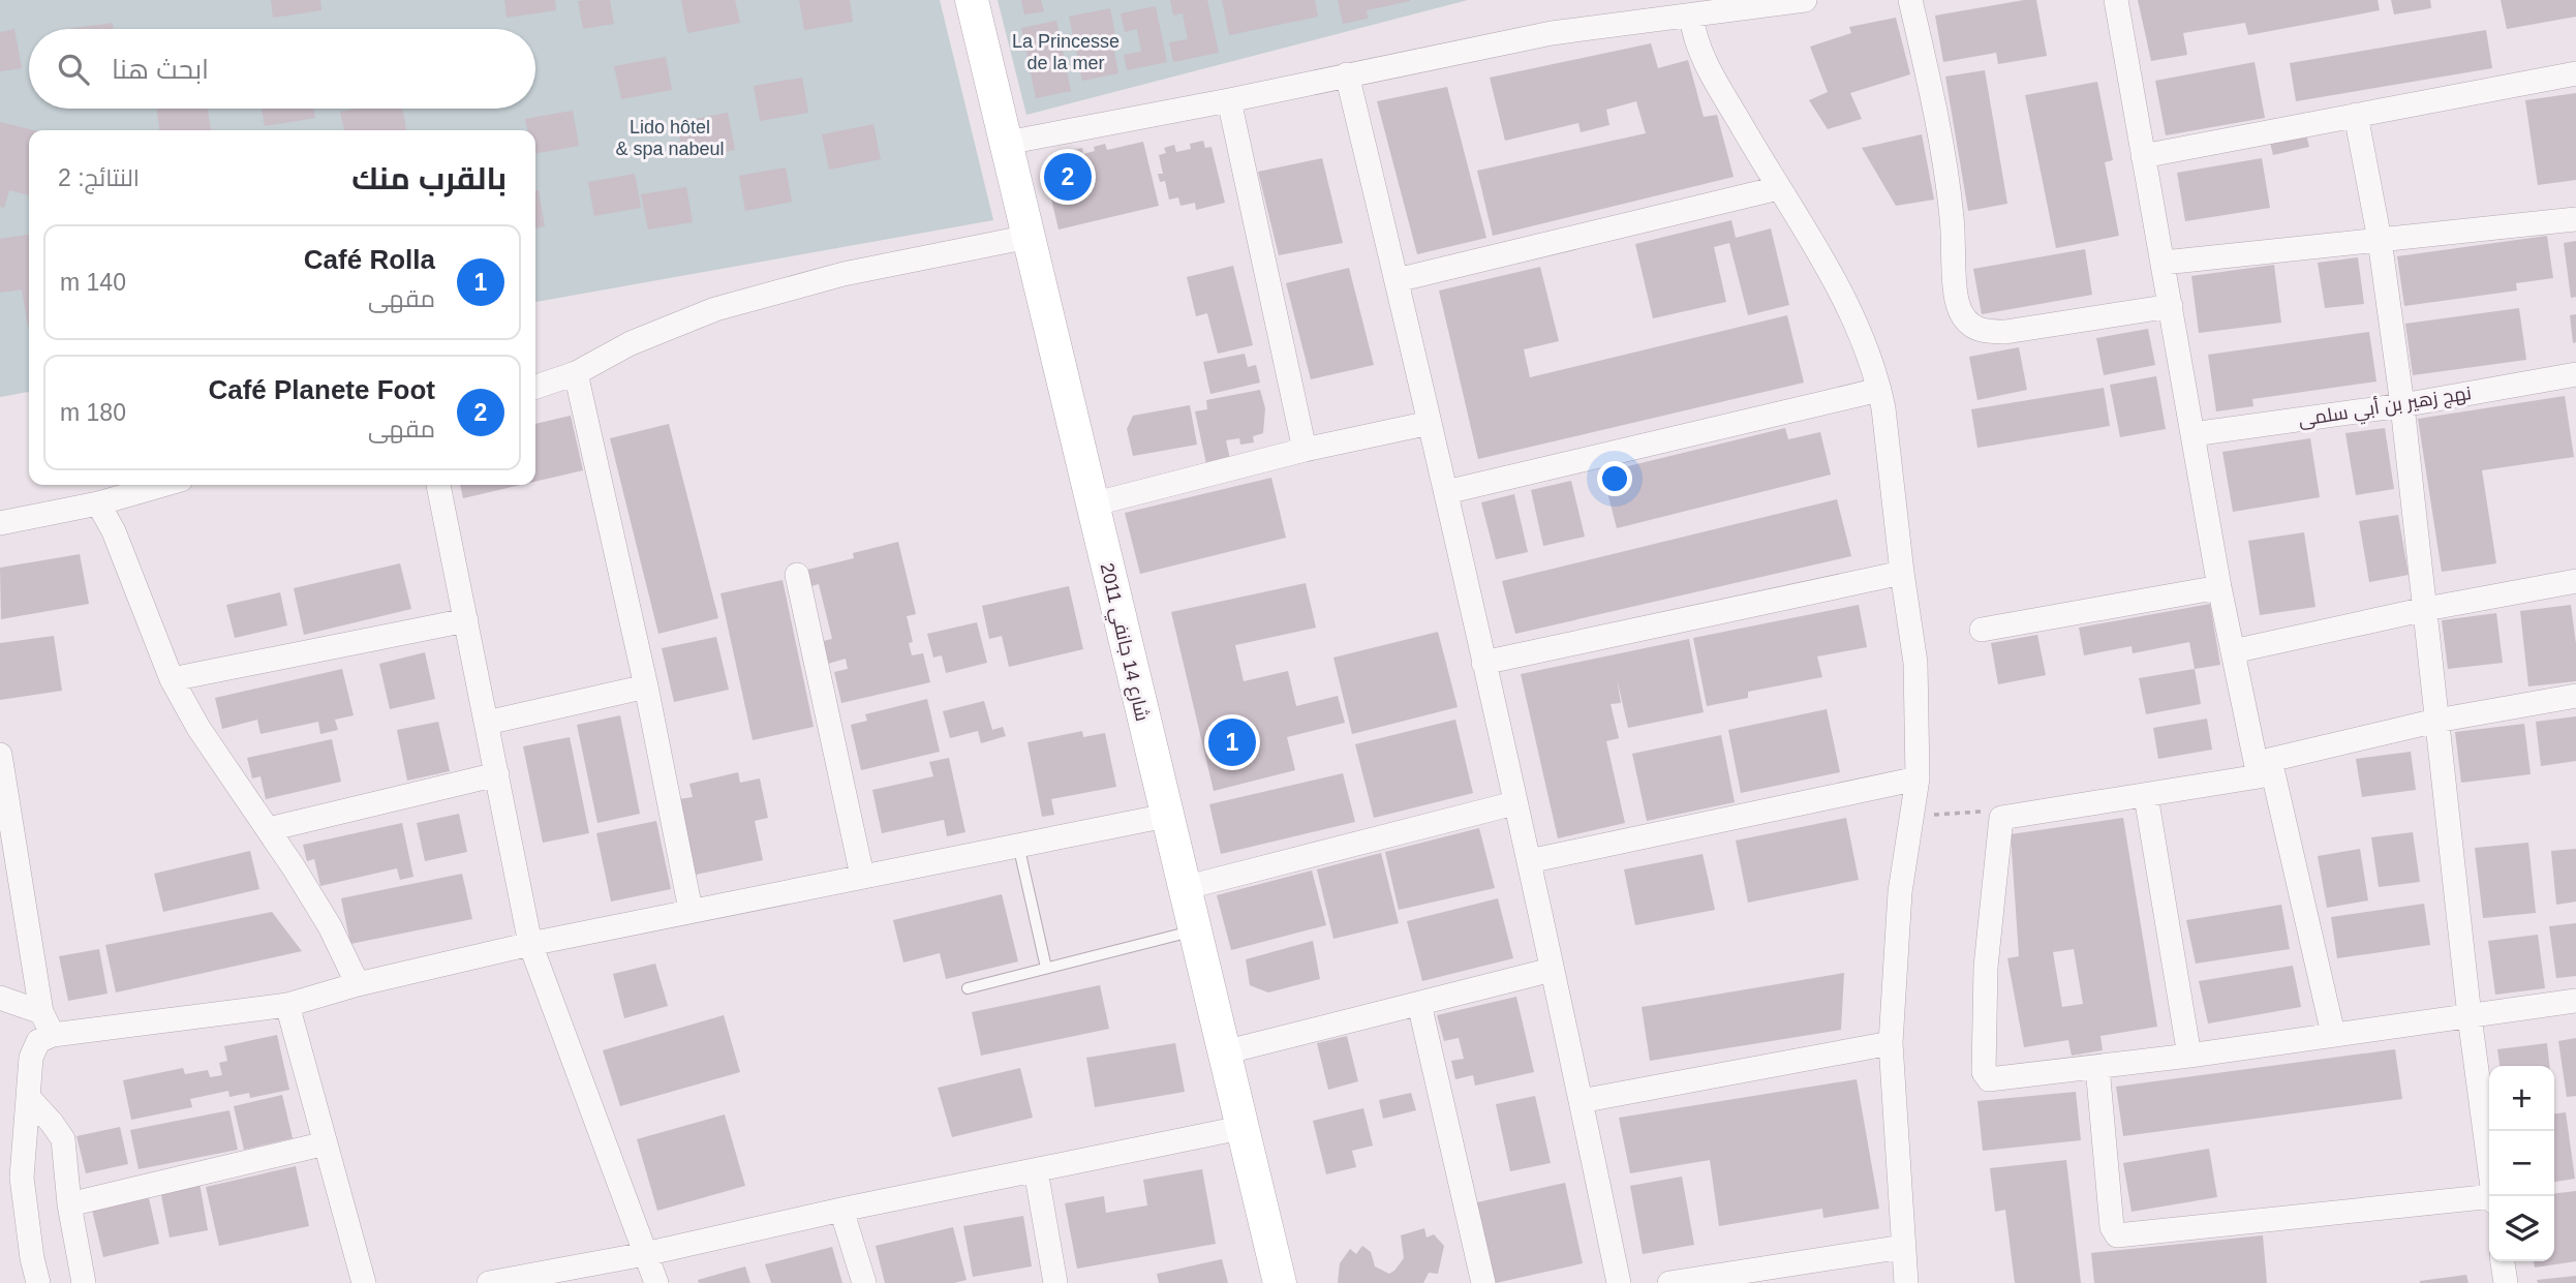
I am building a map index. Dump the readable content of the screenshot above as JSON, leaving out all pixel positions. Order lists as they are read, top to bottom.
{
  "streets": {
    "street": ["نهج زهير بن أبي سلمى", "شارع 14 جانفي 2011"]
  },
  "parks": ["La Princesse de la mer", "Lido hôtel & spa nabeul"],
  "page": {
    "search": "ابحث هنا",
    "heading": ["بالقرب منك", "النتائج: 2"],
    "pins": ["2", "1"],
    "list": [
      {
        "mark": "1",
        "name": "Café Rolla",
        "note": "مقهى",
        "value": "140 m"
      },
      {
        "mark": "2",
        "name": "Café Planete Foot",
        "note": "مقهى",
        "value": "180 m"
      }
    ],
    "map_buttons": ["+", "−"]
  }
}
